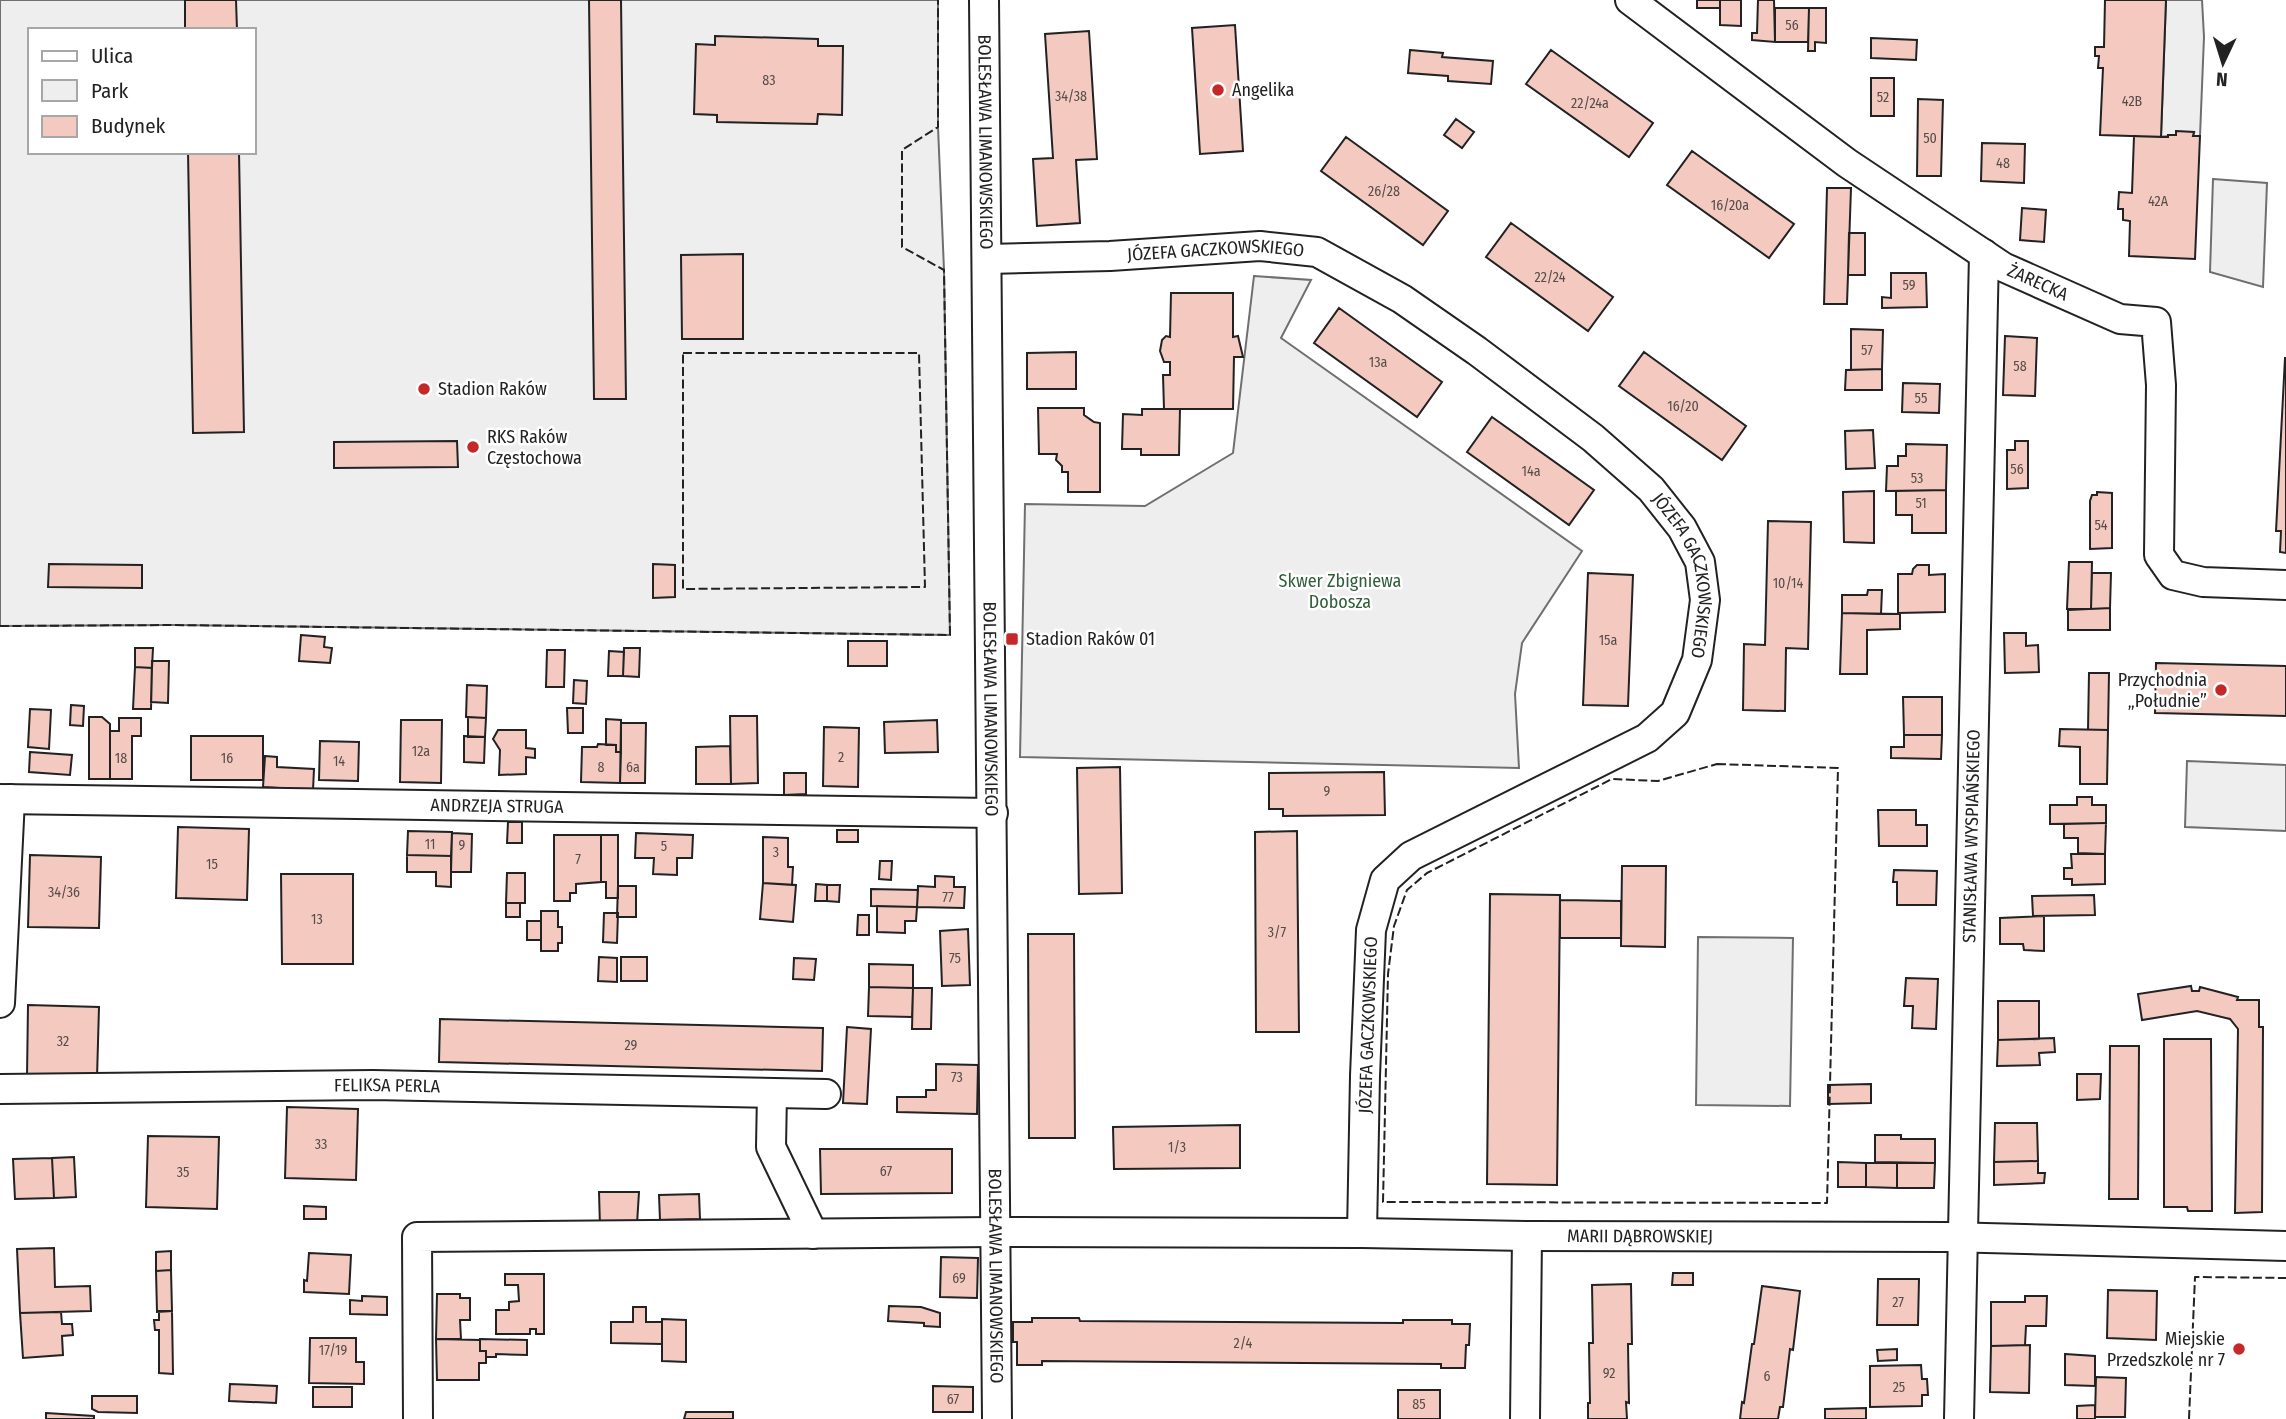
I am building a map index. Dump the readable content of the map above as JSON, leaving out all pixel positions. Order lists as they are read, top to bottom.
{
  "streets": {
    "street": [
      "BOLESŁAWA LIMANOWSKIEGO",
      "JÓZEFA GACZKOWSKIEGO",
      "ŻARECKA",
      "ANDRZEJA STRUGA",
      "STANISŁAWA WYSPIAŃSKIEGO",
      "FELIKSA PERLA",
      "MARII DĄBROWSKIEJ"
    ]
  },
  "crossings": [
    ["BOLESŁAWA LIMANOWSKIEGO", "JÓZEFA GACZKOWSKIEGO"],
    ["BOLESŁAWA LIMANOWSKIEGO", "ANDRZEJA STRUGA"],
    ["BOLESŁAWA LIMANOWSKIEGO", "MARII DĄBROWSKIEJ"],
    ["JÓZEFA GACZKOWSKIEGO", "MARII DĄBROWSKIEJ"],
    ["ŻARECKA", "STANISŁAWA WYSPIAŃSKIEGO"],
    ["STANISŁAWA WYSPIAŃSKIEGO", "MARII DĄBROWSKIEJ"]
  ],
  "parks": ["Skwer Zbigniewa Dobosza"],
  "places": {
    "other": [
      "Angelika",
      "Stadion Raków",
      "RKS Raków Częstochowa",
      "Przychodnia „Południe”",
      "Miejskie Przedszkole nr 7"
    ],
    "transit": ["Stadion Raków 01"]
  },
  "house_numbers": [
    "56",
    "83",
    "34/38",
    "52",
    "42B",
    "22/24a",
    "50",
    "48",
    "26/28",
    "42A",
    "16/20a",
    "22/24",
    "59",
    "57",
    "13a",
    "58",
    "55",
    "16/20",
    "56",
    "14a",
    "53",
    "51",
    "54",
    "10/14",
    "15a",
    "12a",
    "2",
    "18",
    "16",
    "14",
    "8",
    "6a",
    "9",
    "11",
    "9",
    "5",
    "3",
    "7",
    "15",
    "34/36",
    "77",
    "13",
    "3/7",
    "75",
    "32",
    "29",
    "73",
    "33",
    "1/3",
    "67",
    "35",
    "69",
    "27",
    "2/4",
    "17/19",
    "92",
    "6",
    "25",
    "67",
    "85"
  ],
  "legend": ["Ulica", "Park", "Budynek"],
  "north": "bottom"
}
